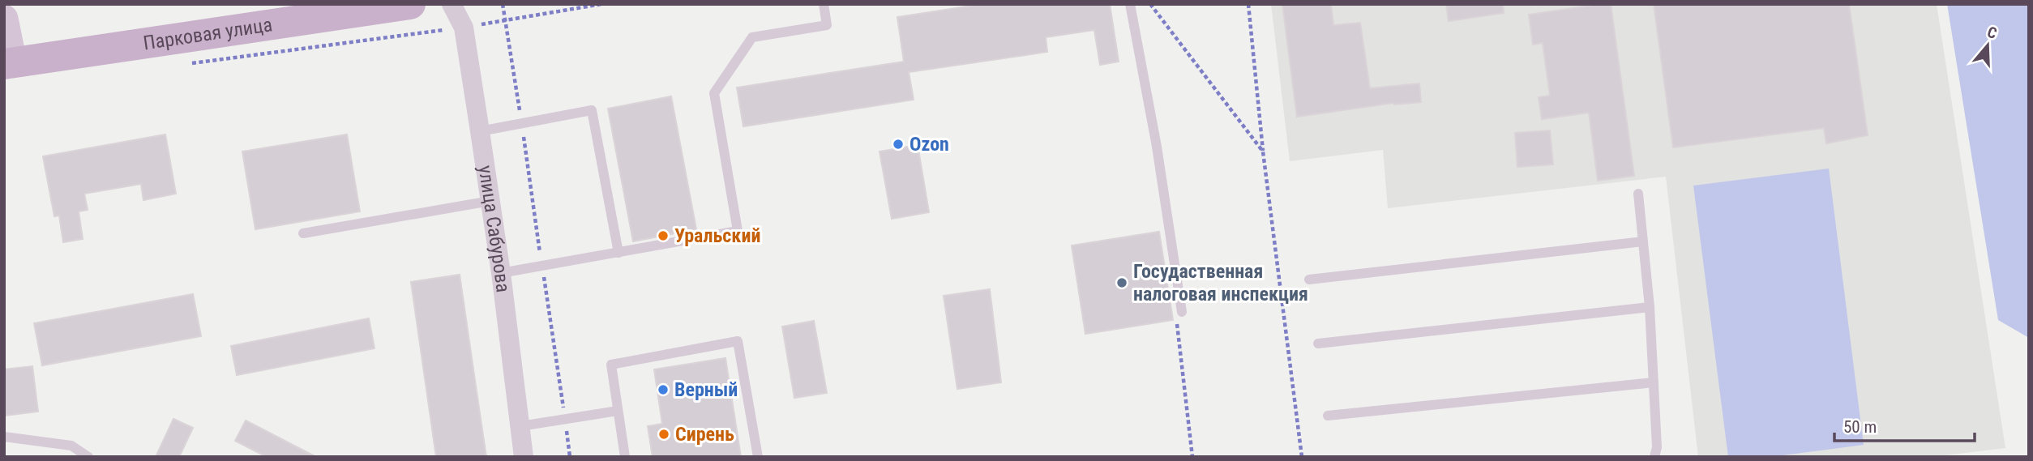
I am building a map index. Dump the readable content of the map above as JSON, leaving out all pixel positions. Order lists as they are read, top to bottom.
{
  "streets": {
    "main road": ["Парковая улица"],
    "street": ["улица Сабурова"]
  },
  "places": [
    "Ozon",
    "Уральский",
    "Госудаственная налоговая инспекция",
    "Верный",
    "Сирень"
  ],
  "scale_bar": "50 m",
  "north": "top"
}
